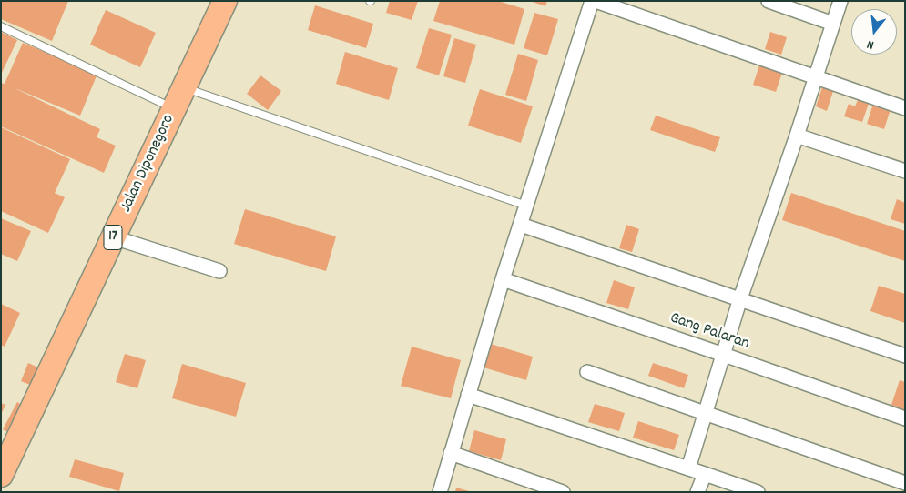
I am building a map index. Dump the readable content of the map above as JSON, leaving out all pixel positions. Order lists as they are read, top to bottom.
{
  "streets": {
    "highway": ["Jalan Diponegoro", "17"],
    "street": ["Gang Palaran"]
  },
  "north": "bottom"
}
